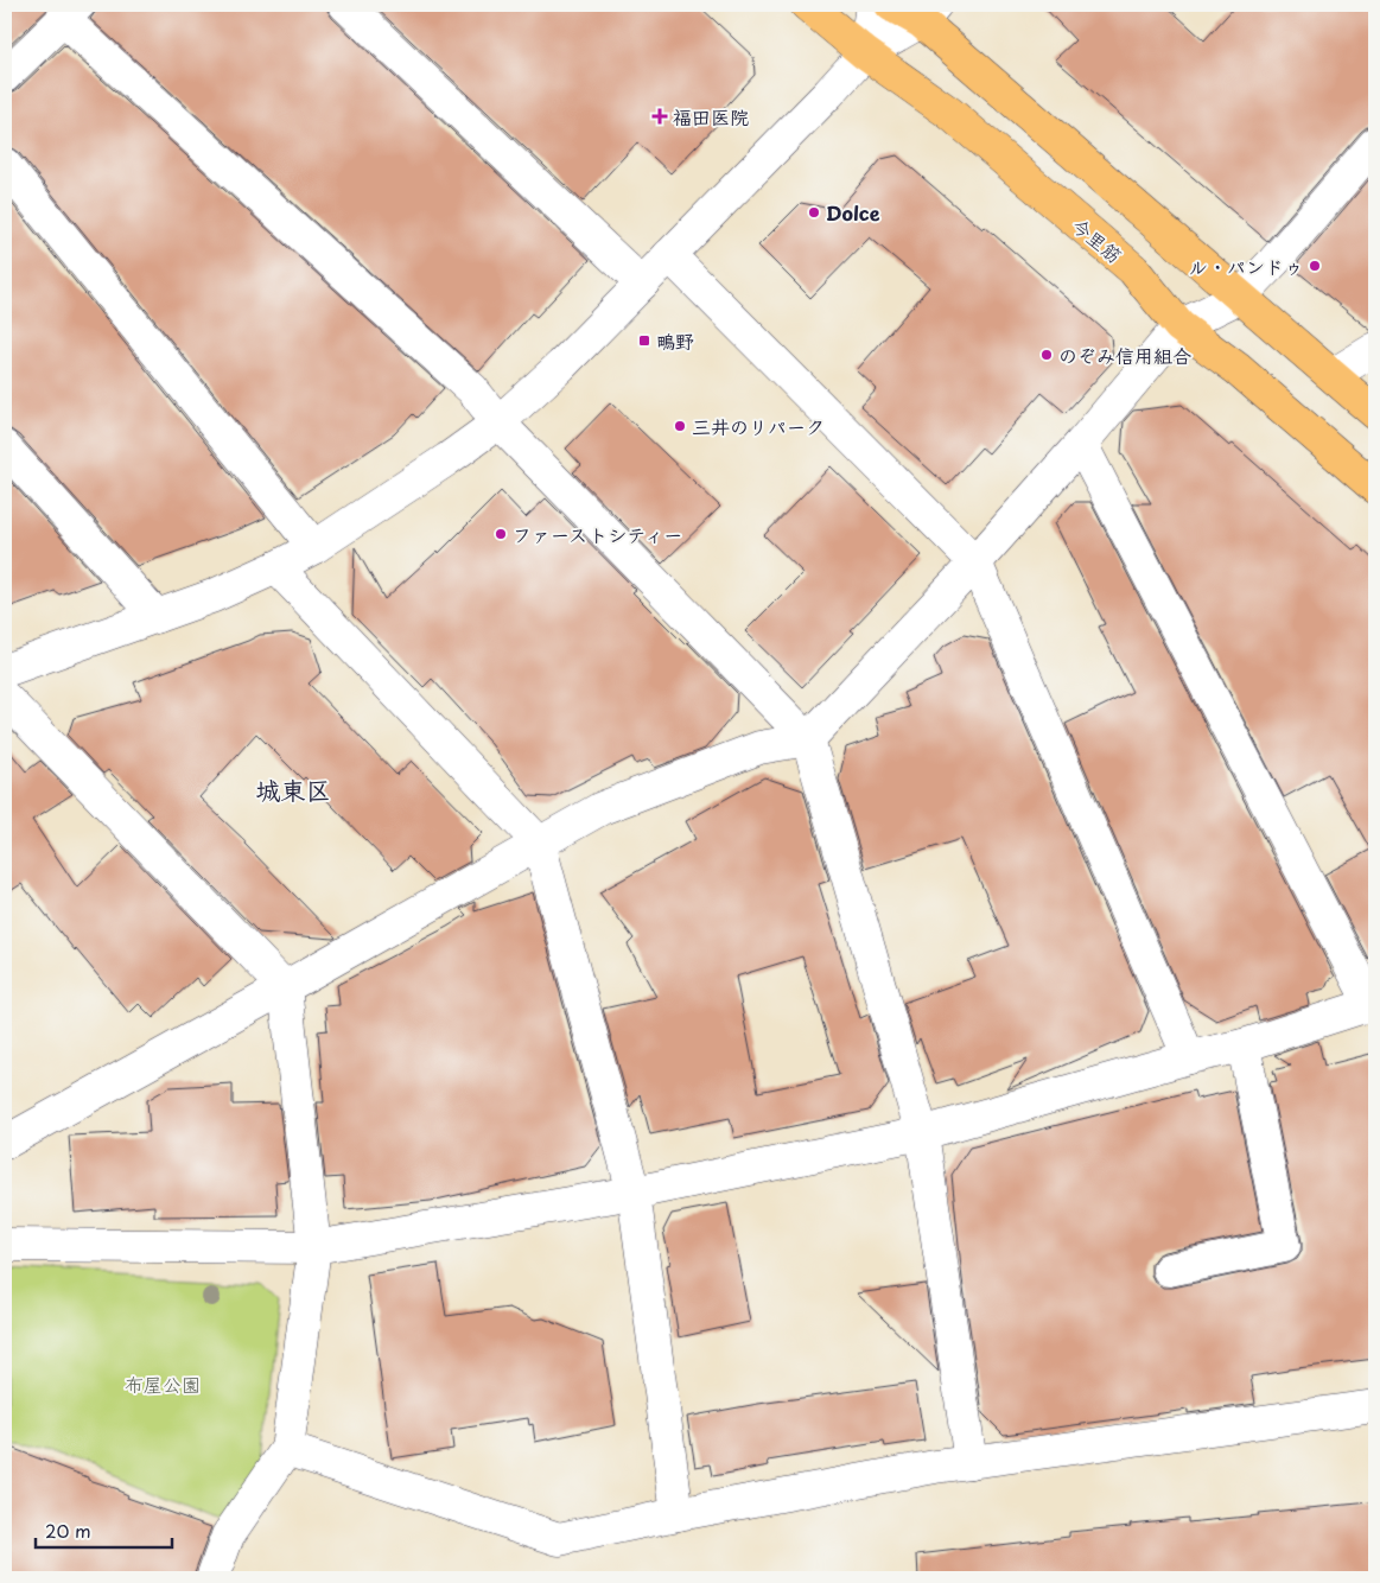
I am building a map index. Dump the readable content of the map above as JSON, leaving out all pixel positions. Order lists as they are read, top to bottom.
{
  "streets": {
    "main road": ["今里筋"]
  },
  "districts": ["城東区"],
  "parks": ["布屋公園"],
  "places": {
    "health": ["福田医院"],
    "other": [
      "Dolce",
      "ル・パンドゥ",
      "のぞみ信用組合",
      "三井のリパーク",
      "ファーストシティー"
    ],
    "transit": ["鴫野"]
  },
  "scale_bar": "20 m"
}
